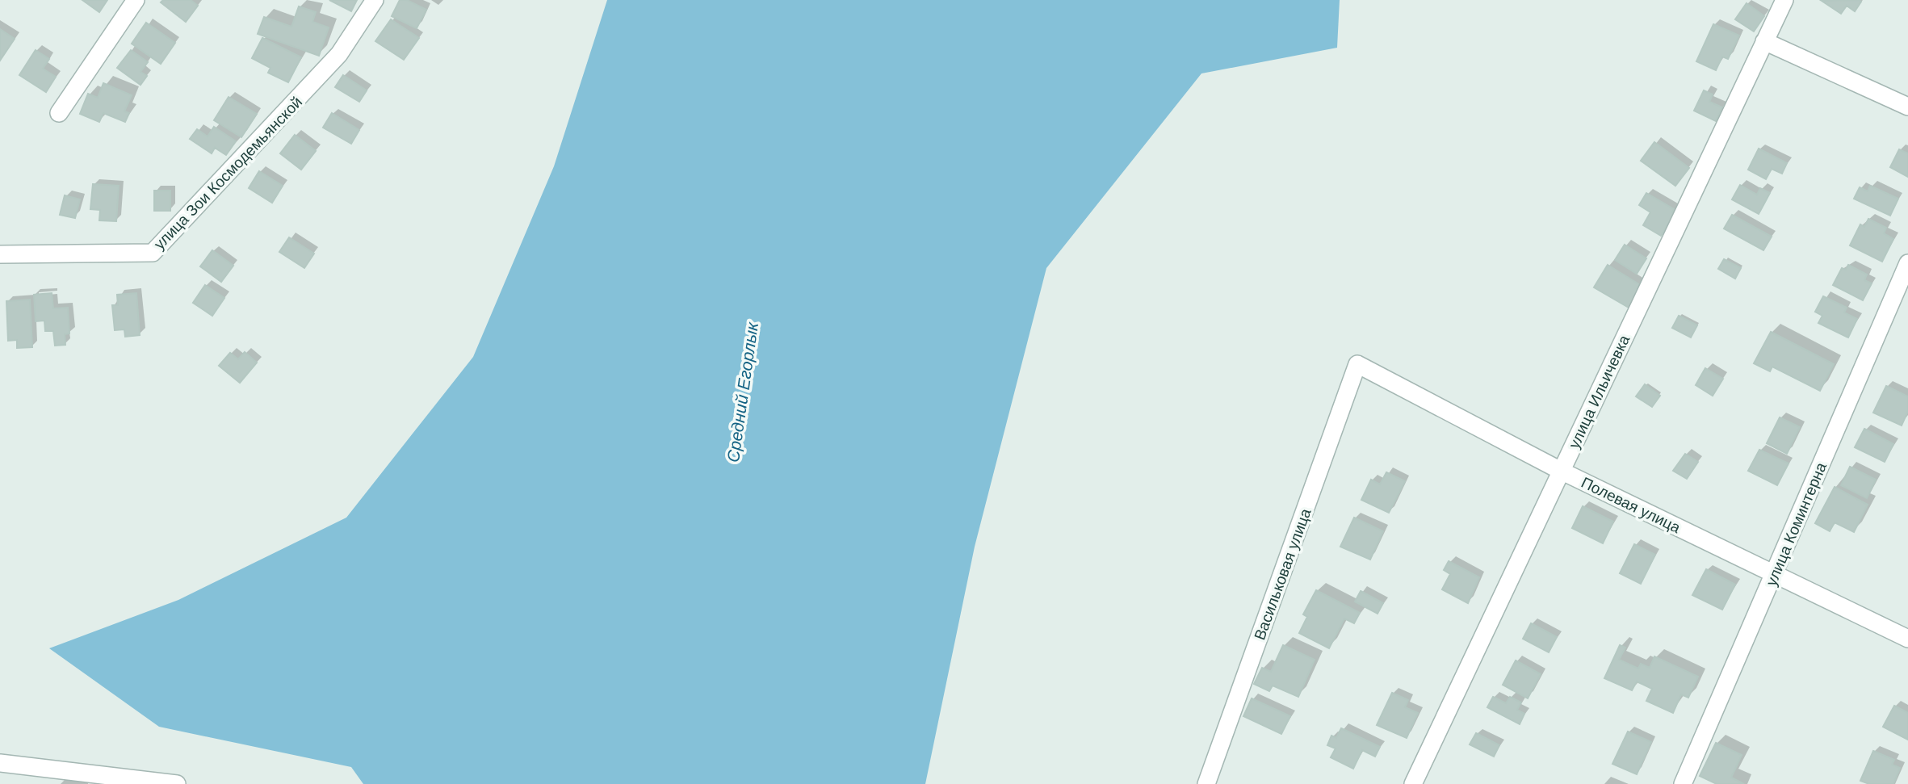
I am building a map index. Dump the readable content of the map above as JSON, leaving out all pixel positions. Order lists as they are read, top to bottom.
{
  "streets": {
    "street": [
      "улица Зои Космодемьянской",
      "улица Ильичевка",
      "Полевая улица",
      "улица Коминтерна",
      "Васильковая улица"
    ]
  },
  "crossings": [
    ["улица Ильичевка", "Полевая улица"],
    ["Полевая улица", "улица Коминтерна"],
    ["Полевая улица", "Васильковая улица"]
  ],
  "water": ["Средний Егорлык"]
}
